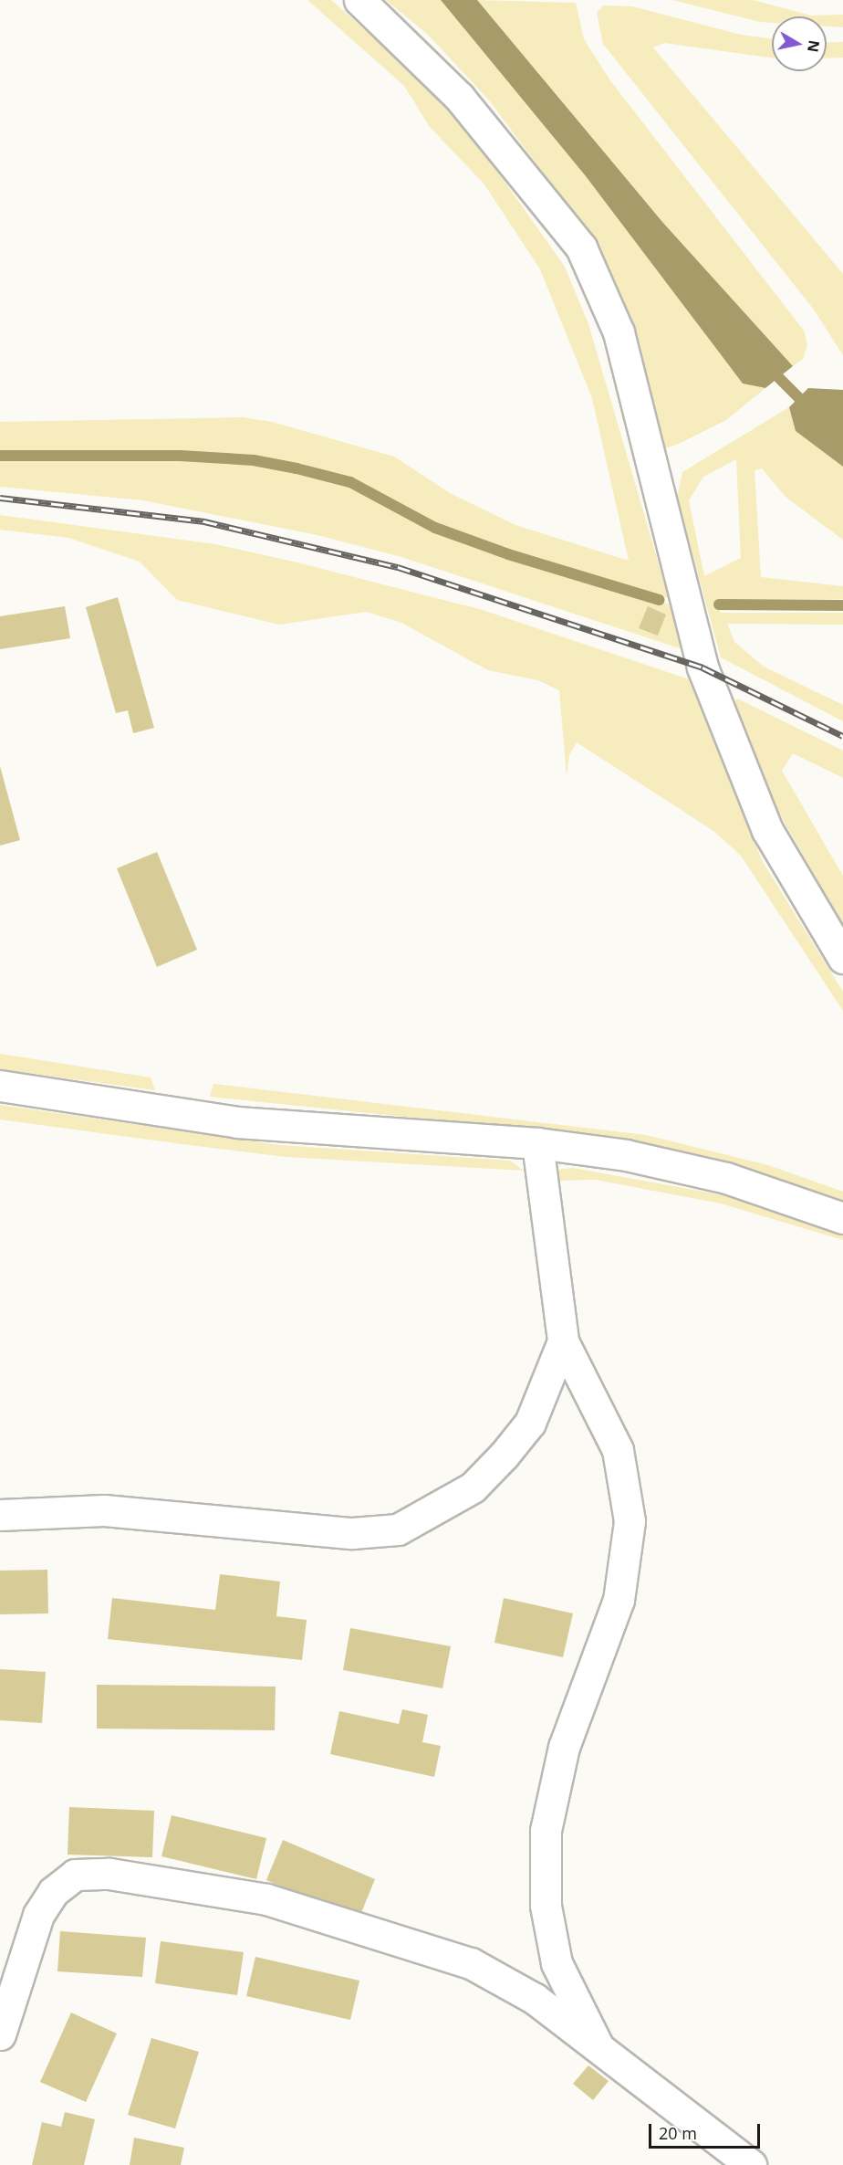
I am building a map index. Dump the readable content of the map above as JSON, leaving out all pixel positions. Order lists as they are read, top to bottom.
{
  "scale_bar": "20 m",
  "north": "right"
}
